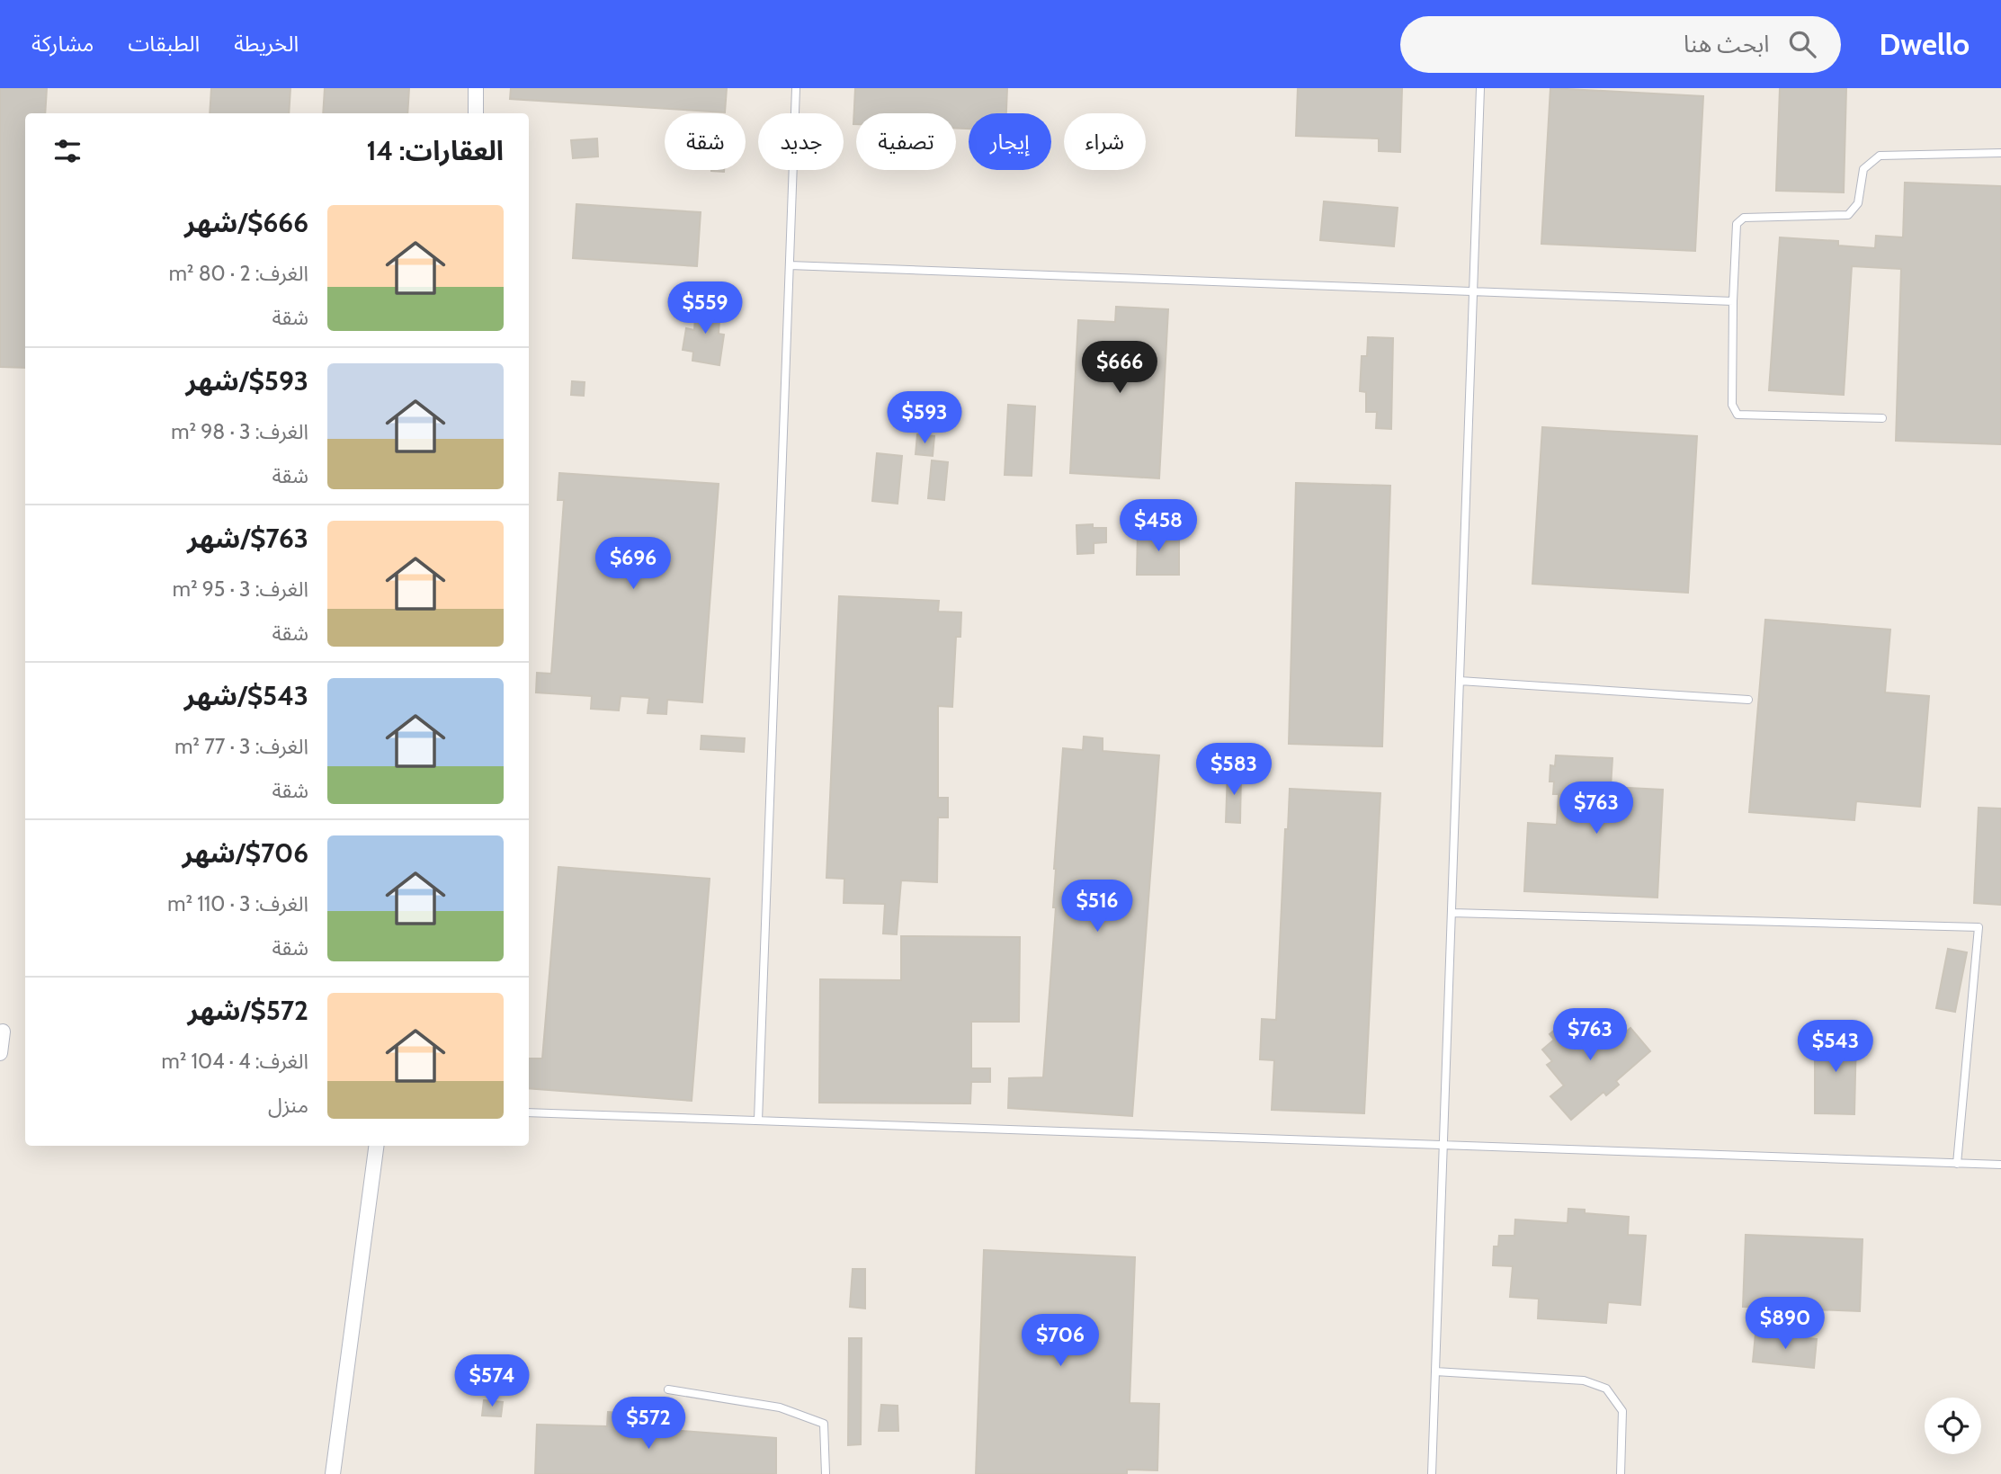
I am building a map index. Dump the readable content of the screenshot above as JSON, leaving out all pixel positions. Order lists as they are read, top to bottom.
{
  "page": {
    "header": "Dwello",
    "search": "ابحث هنا",
    "nav": ["الخريطة", "الطبقات", "مشاركة"],
    "chip": [
      "شراء",
      "إيجار",
      "تصفية",
      "جديد",
      "شقة"
    ],
    "heading": "العقارات: 14",
    "list": [
      {
        "name": "$666/شهر",
        "note": "الغرف: 2 · 80 m² · شقة"
      },
      {
        "name": "$593/شهر",
        "note": "الغرف: 3 · 98 m² · شقة"
      },
      {
        "name": "$763/شهر",
        "note": "الغرف: 3 · 95 m² · شقة"
      },
      {
        "name": "$543/شهر",
        "note": "الغرف: 3 · 77 m² · شقة"
      },
      {
        "name": "$706/شهر",
        "note": "الغرف: 3 · 110 m² · شقة"
      },
      {
        "name": "$572/شهر",
        "note": "الغرف: 4 · 104 m² · منزل"
      }
    ],
    "price": [
      "$559",
      "$666",
      "$593",
      "$458",
      "$696",
      "$583",
      "$763",
      "$516",
      "$763",
      "$543",
      "$890",
      "$706",
      "$574",
      "$572"
    ]
  }
}
